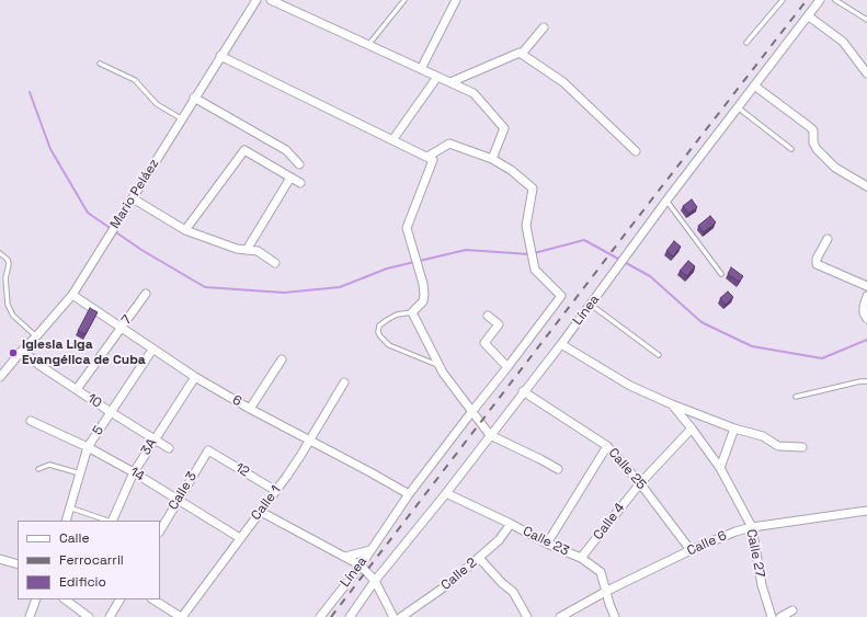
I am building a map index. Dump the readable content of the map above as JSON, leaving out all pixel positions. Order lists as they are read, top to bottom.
{
  "streets": {
    "street": [
      "Mario Peláez",
      "Línea",
      "7",
      "10",
      "6",
      "5",
      "3A",
      "Calle 25",
      "12",
      "14",
      "Calle 3",
      "Calle 1",
      "Calle 4",
      "Calle 23",
      "Calle 6",
      "Calle 27",
      "Calle 2"
    ]
  },
  "crossings": [
    ["Mario Peláez", "10"],
    ["Mario Peláez", "6"],
    ["Línea", "6"],
    ["Línea", "Calle 25"],
    ["Línea", "Calle 23"],
    ["Línea", "Calle 27"],
    ["7", "10"],
    ["7", "6"],
    ["10", "5"],
    ["10", "3A"],
    ["6", "5"],
    ["6", "3A"],
    ["6", "Calle 1"],
    ["5", "14"],
    ["3A", "14"],
    ["Calle 25", "Calle 4"],
    ["Calle 25", "Calle 6"],
    ["12", "Calle 3"],
    ["12", "Calle 1"],
    ["14", "Calle 3"],
    ["14", "Calle 1"],
    ["Calle 4", "Calle 23"],
    ["Calle 4", "Calle 27"],
    ["Calle 23", "Calle 6"],
    ["Calle 23", "Calle 2"],
    ["Calle 6", "Calle 27"]
  ],
  "places": ["Iglesia Liga Evangélica de Cuba"],
  "legend": ["Calle", "Ferrocarril", "Edificio"]
}
